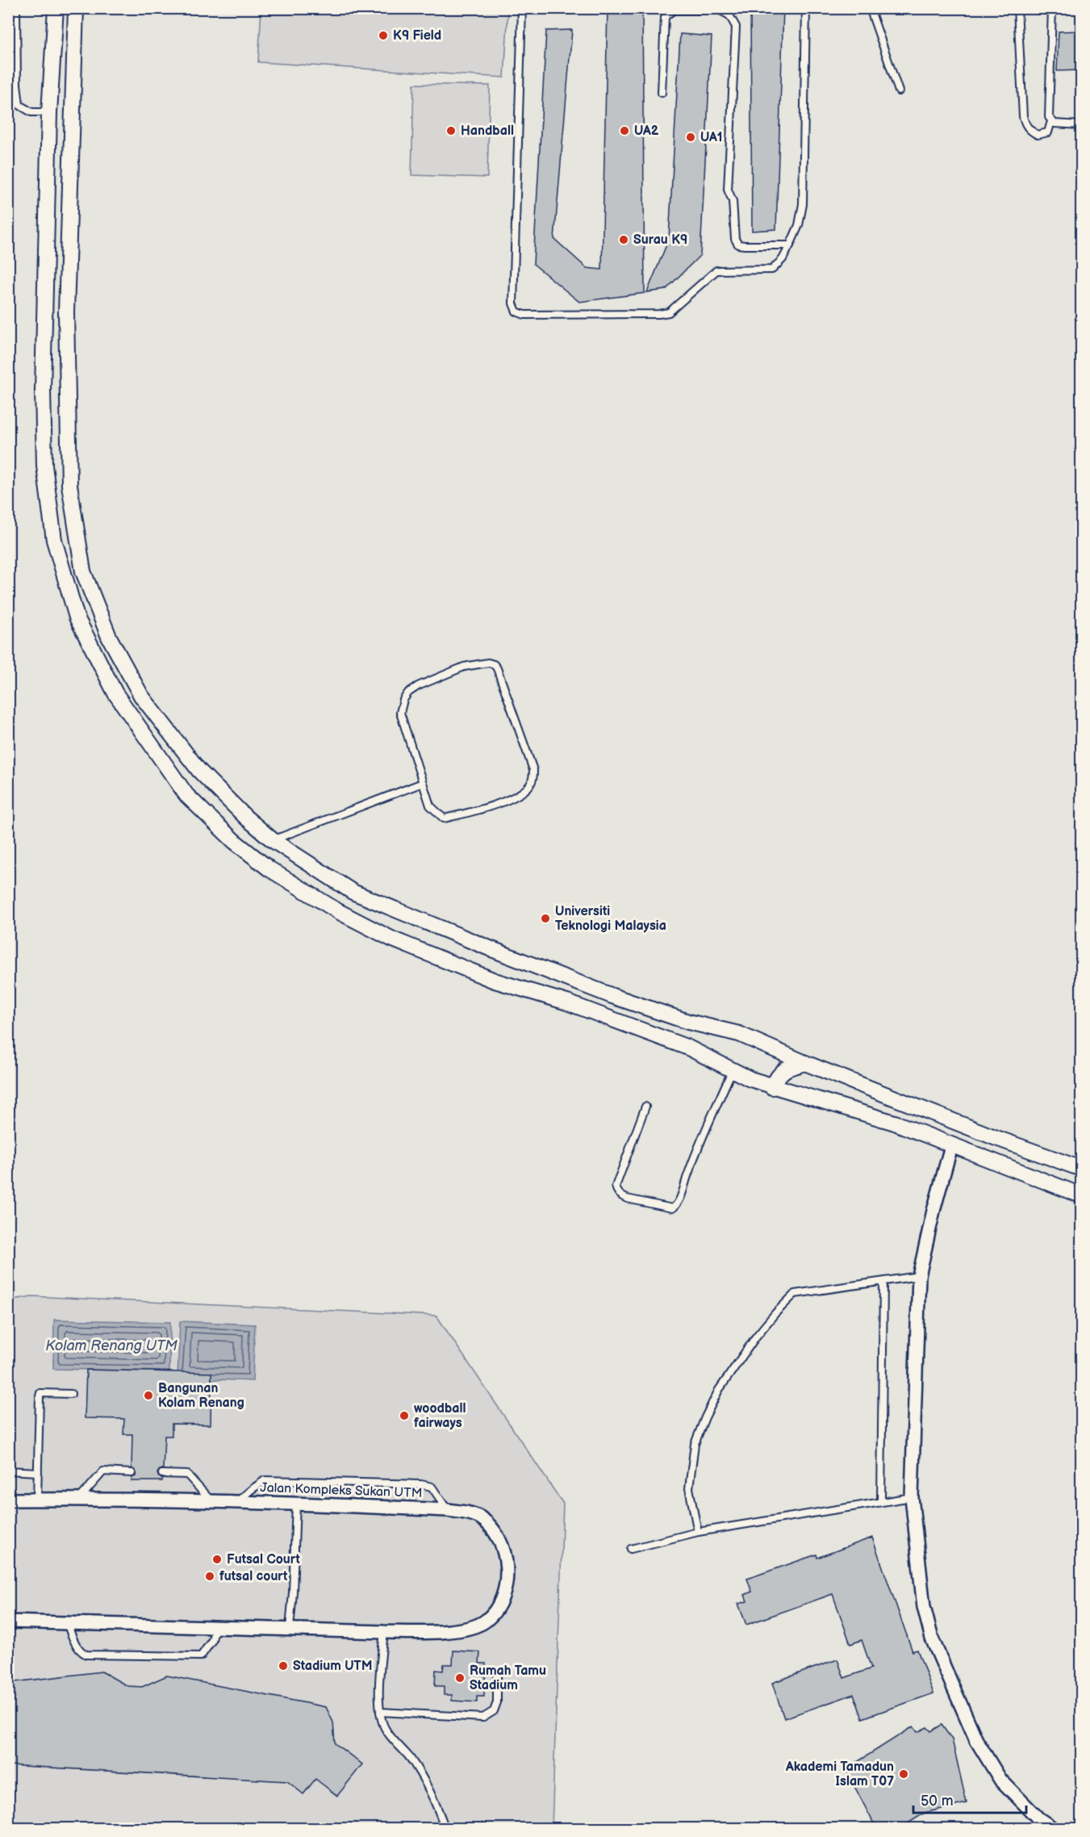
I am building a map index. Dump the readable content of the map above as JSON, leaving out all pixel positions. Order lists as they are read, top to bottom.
{
  "streets": {
    "street": ["Jalan Kompleks Sukan UTM"]
  },
  "water": ["Kolam Renang UTM"],
  "places": [
    "K9 Field",
    "Handball",
    "UA2",
    "UA1",
    "Surau K9",
    "Universiti Teknologi Malaysia",
    "Bangunan Kolam Renang",
    "woodball fairways",
    "Futsal Court",
    "futsal court",
    "Stadium UTM",
    "Rumah Tamu Stadium",
    "Akademi Tamadun Islam T07"
  ],
  "scale_bar": "50 m"
}
